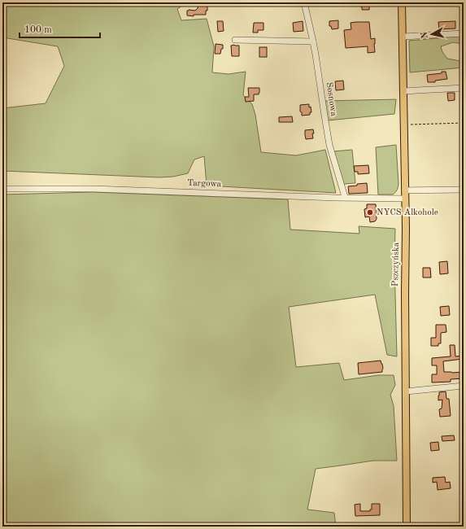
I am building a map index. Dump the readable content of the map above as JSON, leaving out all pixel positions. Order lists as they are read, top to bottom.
{
  "streets": {
    "main road": ["Pszczyńska"],
    "street": ["Sosnowa", "Targowa"]
  },
  "crossings": [
    ["Sosnowa", "Targowa"],
    ["Targowa", "Pszczyńska"]
  ],
  "places": ["NYCS Alkohole"],
  "scale_bar": "100 m",
  "north": "left"
}
